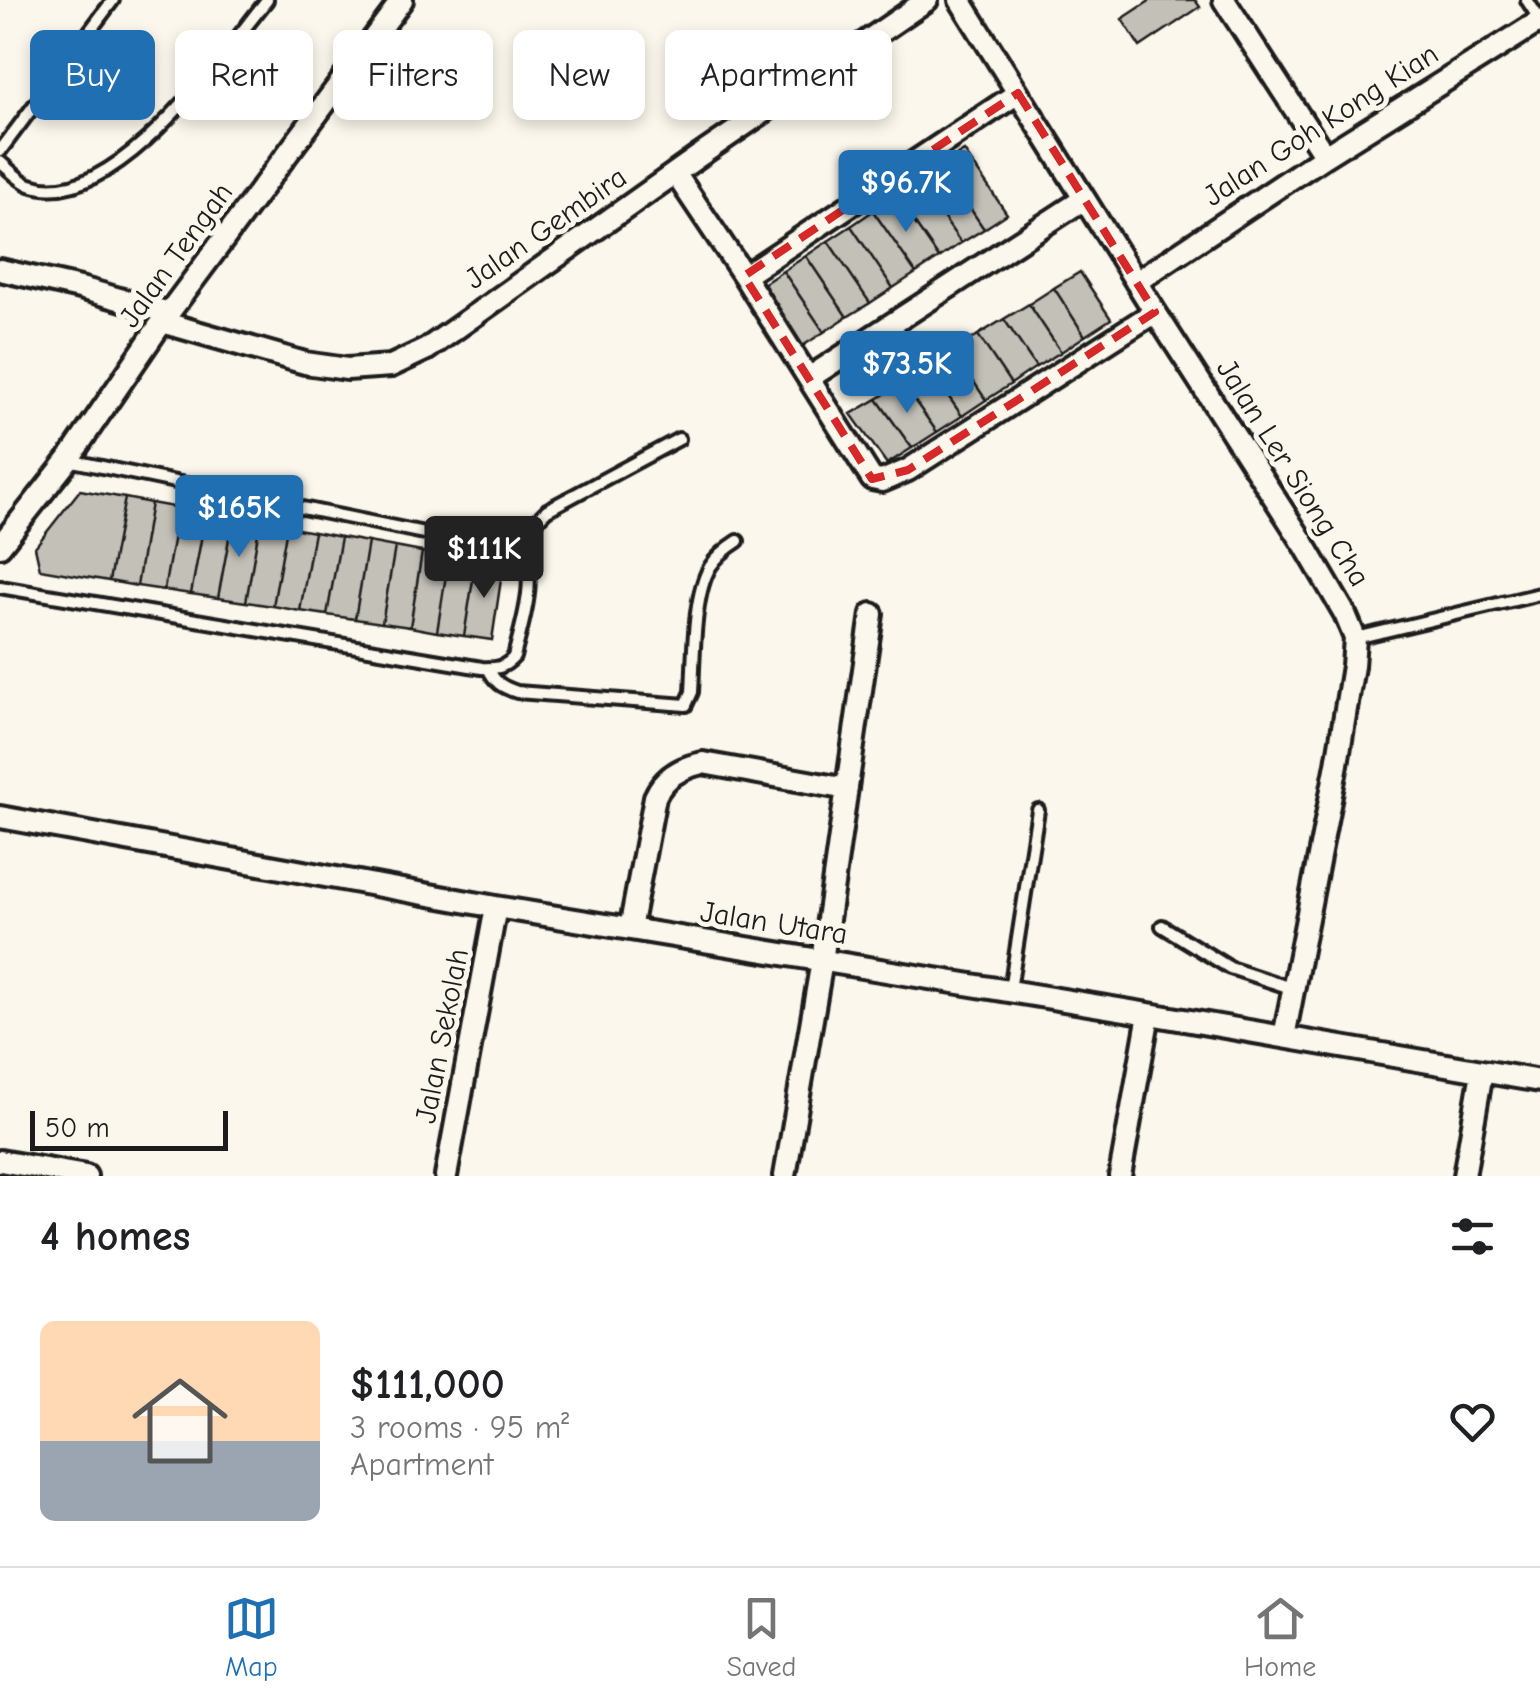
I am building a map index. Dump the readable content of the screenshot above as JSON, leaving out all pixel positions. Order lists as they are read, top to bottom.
{
  "streets": {
    "street": [
      "Jalan Goh Kong Kian",
      "Jalan Gembira",
      "Jalan Tengah",
      "Jalan Ler Siong Cha",
      "Jalan Utara",
      "Jalan Sekolah"
    ]
  },
  "crossings": [
    ["Jalan Goh Kong Kian", "Jalan Ler Siong Cha"],
    ["Jalan Gembira", "Jalan Tengah"],
    ["Jalan Utara", "Jalan Sekolah"]
  ],
  "scale_bar": "50 m",
  "page": {
    "chip": [
      "Buy",
      "Rent",
      "Filters",
      "New",
      "Apartment"
    ],
    "price": [
      "$96.7K",
      "$73.5K",
      "$165K",
      "$111K"
    ],
    "scale": "50 m",
    "heading": "4 homes",
    "list": [
      {
        "name": "$111,000",
        "note": "3 rooms · 95 m² · Apartment"
      }
    ],
    "tabs": ["Map", "Saved", "Home"]
  }
}
